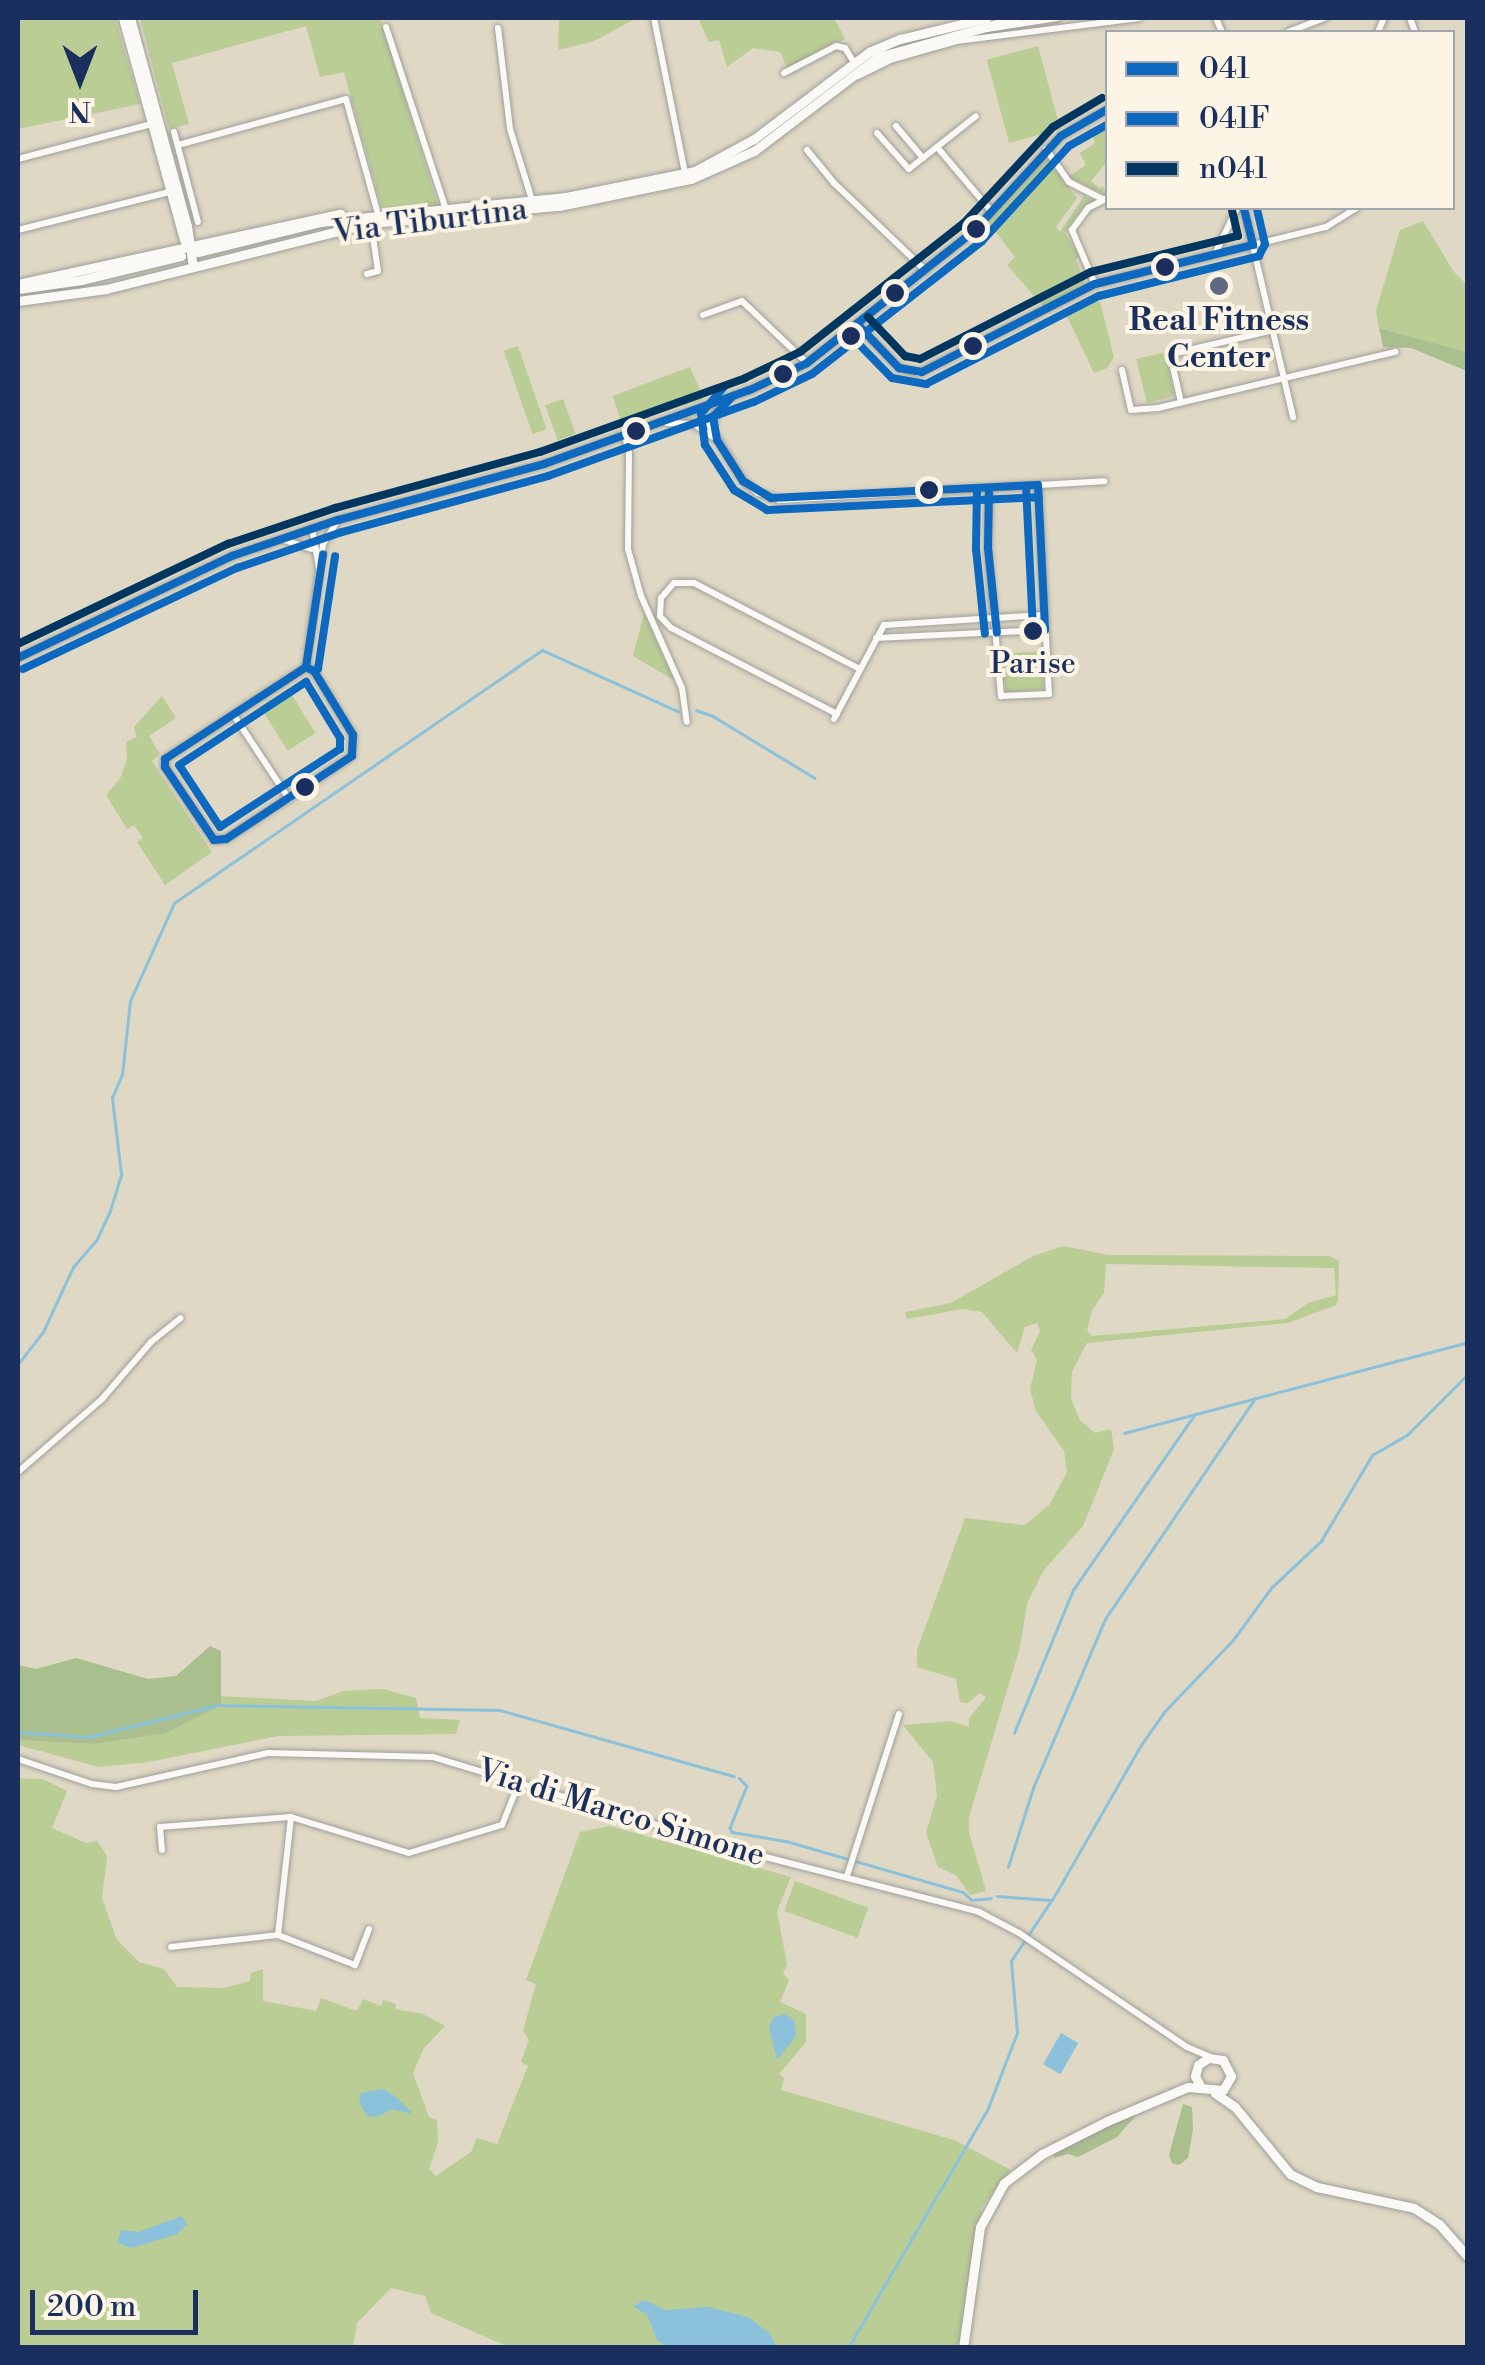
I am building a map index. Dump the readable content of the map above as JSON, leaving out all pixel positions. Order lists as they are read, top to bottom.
{
  "streets": {
    "main road": ["Via Tiburtina"],
    "street": ["Via di Marco Simone"]
  },
  "places": ["Real Fitness Center", "Parise"],
  "lines": ["transit line n041", "transit line 041", "transit line 041F"],
  "legend": ["041", "041F", "n041"],
  "scale_bar": "200 m",
  "north": "bottom"
}
